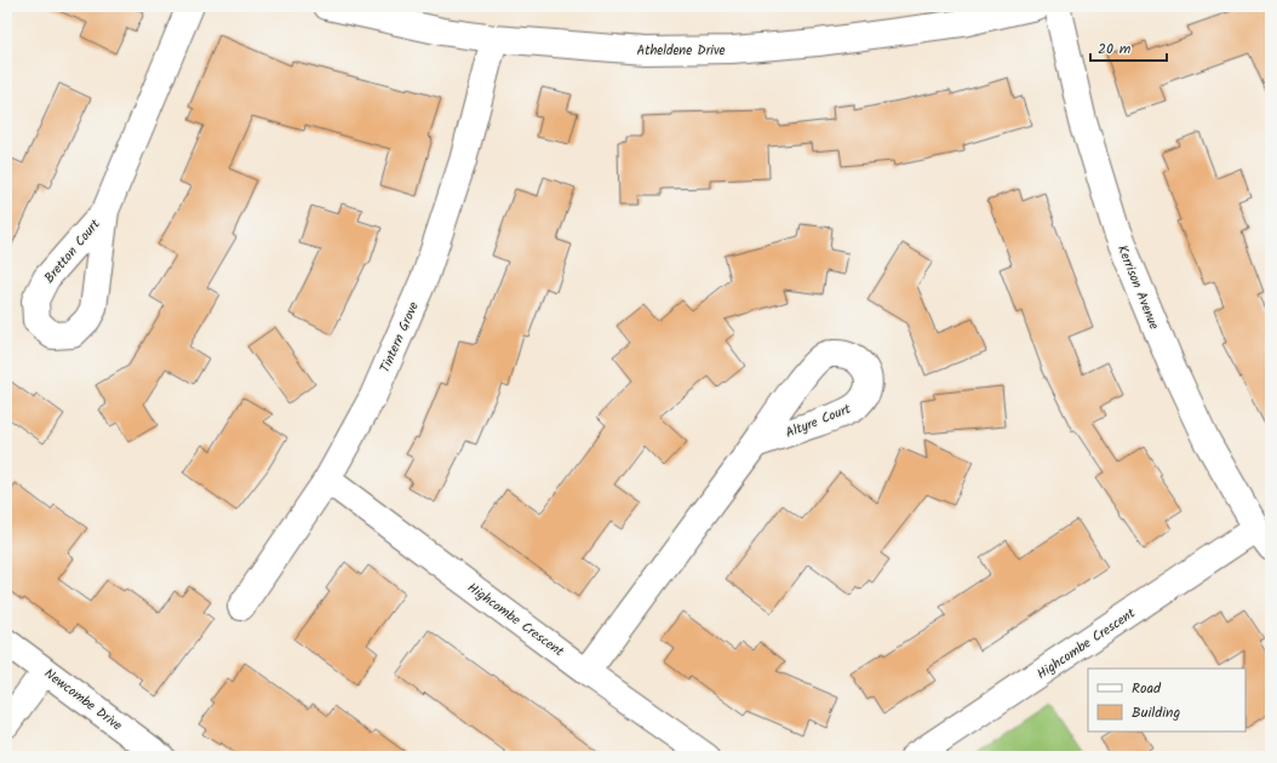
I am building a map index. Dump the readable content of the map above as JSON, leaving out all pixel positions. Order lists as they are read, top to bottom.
{
  "streets": {
    "street": [
      "Atheldene Drive",
      "Bretton Court",
      "Kerrison Avenue",
      "Tintern Grove",
      "Highcombe Crescent",
      "Newcombe Drive"
    ]
  },
  "crossings": [
    ["Atheldene Drive", "Tintern Grove"],
    ["Kerrison Avenue", "Highcombe Crescent"],
    ["Tintern Grove", "Highcombe Crescent"]
  ],
  "legend": ["Road", "Building"],
  "scale_bar": "20 m"
}
